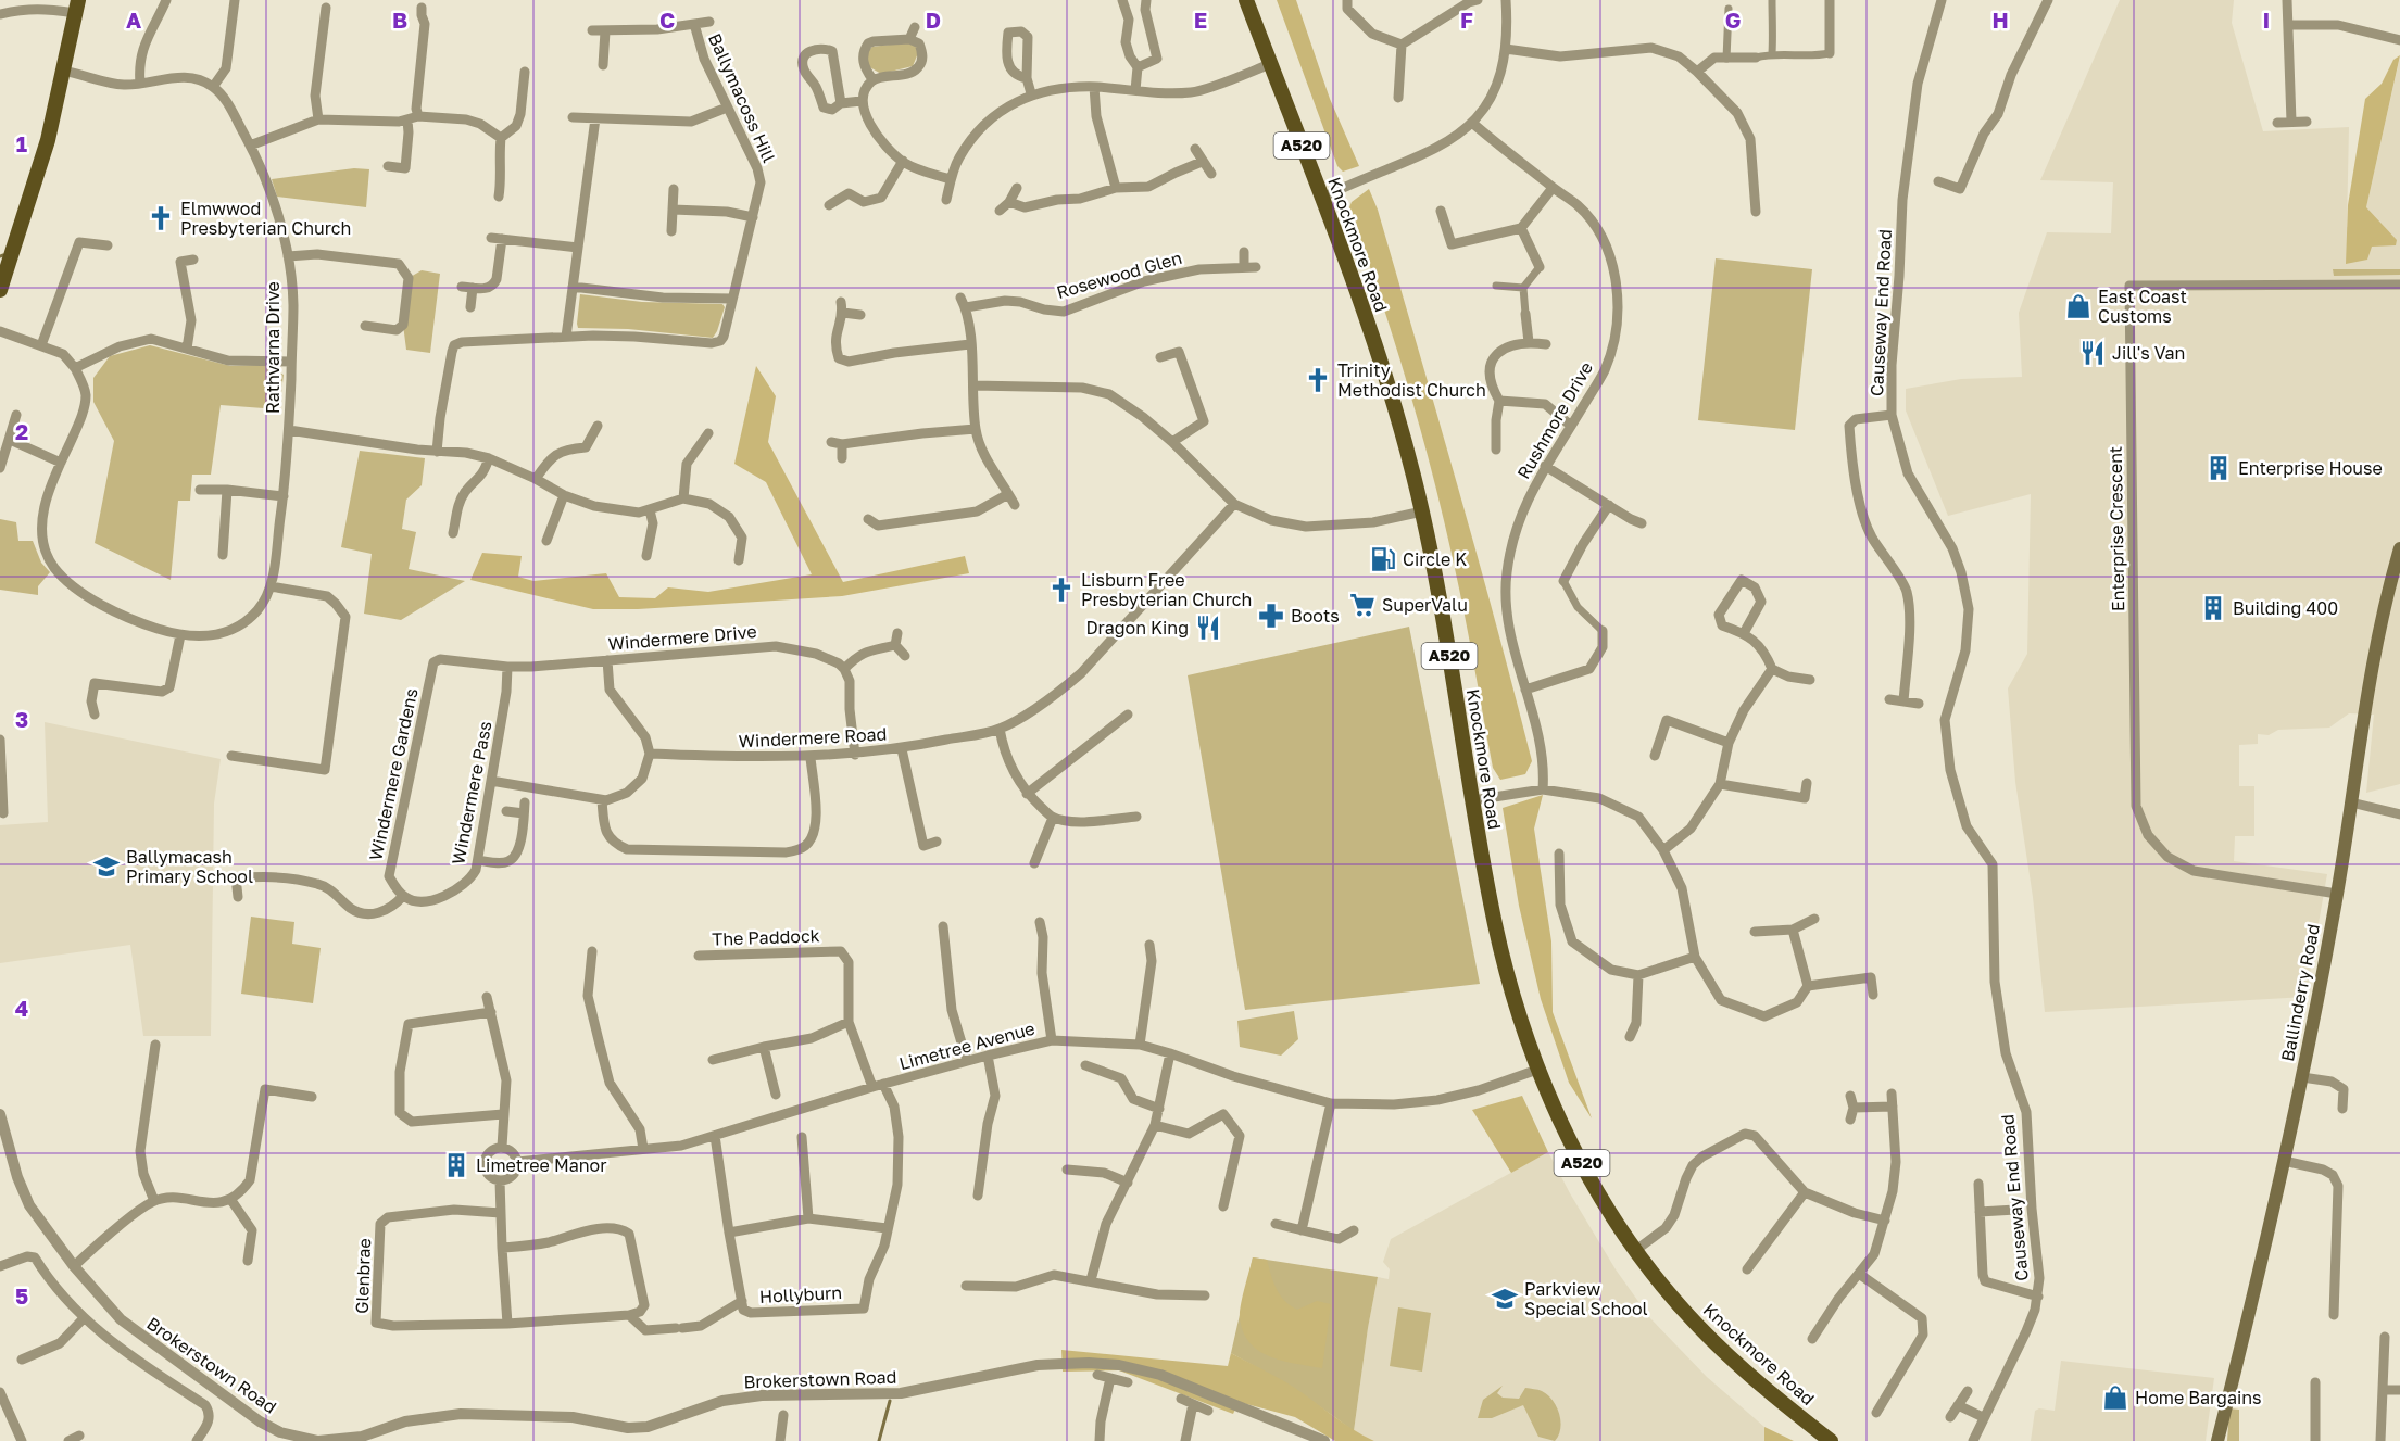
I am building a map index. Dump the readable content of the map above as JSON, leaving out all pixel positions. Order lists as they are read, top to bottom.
{
  "streets": {
    "main road": ["A520", "Knockmore Road", "Ballinderry Road"],
    "street": [
      "Ballymacoss Hill",
      "Rosewood Glen",
      "Causeway End Road",
      "Rathvarna Drive",
      "Rushmore Drive",
      "Enterprise Crescent",
      "Windermere Drive",
      "Windermere Road",
      "Windermere Gardens",
      "Windermere Pass",
      "The Paddock",
      "Limetree Avenue",
      "Glenbrae",
      "Hollyburn",
      "Brokerstown Road"
    ]
  },
  "crossings": [
    ["Ballymacoss Hill", "Rathvarna Drive"],
    ["Knockmore Road", "Limetree Avenue"],
    ["Enterprise Crescent", "Ballinderry Road"],
    ["Windermere Drive", "Windermere Gardens"],
    ["Windermere Drive", "Windermere Pass"],
    ["Windermere Gardens", "Windermere Pass"],
    ["The Paddock", "Limetree Avenue"],
    ["Limetree Avenue", "Hollyburn"],
    ["Glenbrae", "Hollyburn"]
  ],
  "places": {
    "church": ["Elmwwod Presbyterian Church", "Trinity Methodist Church", "Lisburn Free Presbyterian Church"],
    "shop": ["East Coast Customs", "Home Bargains"],
    "restaurant": ["Jill's Van", "Dragon King"],
    "building": ["Enterprise House", "Building 400", "Limetree Manor"],
    "fuel station": ["Circle K"],
    "supermarket": ["SuperValu"],
    "pharmacy": ["Boots"],
    "school or university": ["Ballymacash Primary School", "Parkview Special School"]
  },
  "grid": {
    "columns": [
      "A",
      "B",
      "C",
      "D",
      "E",
      "F",
      "G",
      "H",
      "I"
    ],
    "rows": [
      "1",
      "2",
      "3",
      "4",
      "5"
    ]
  }
}
